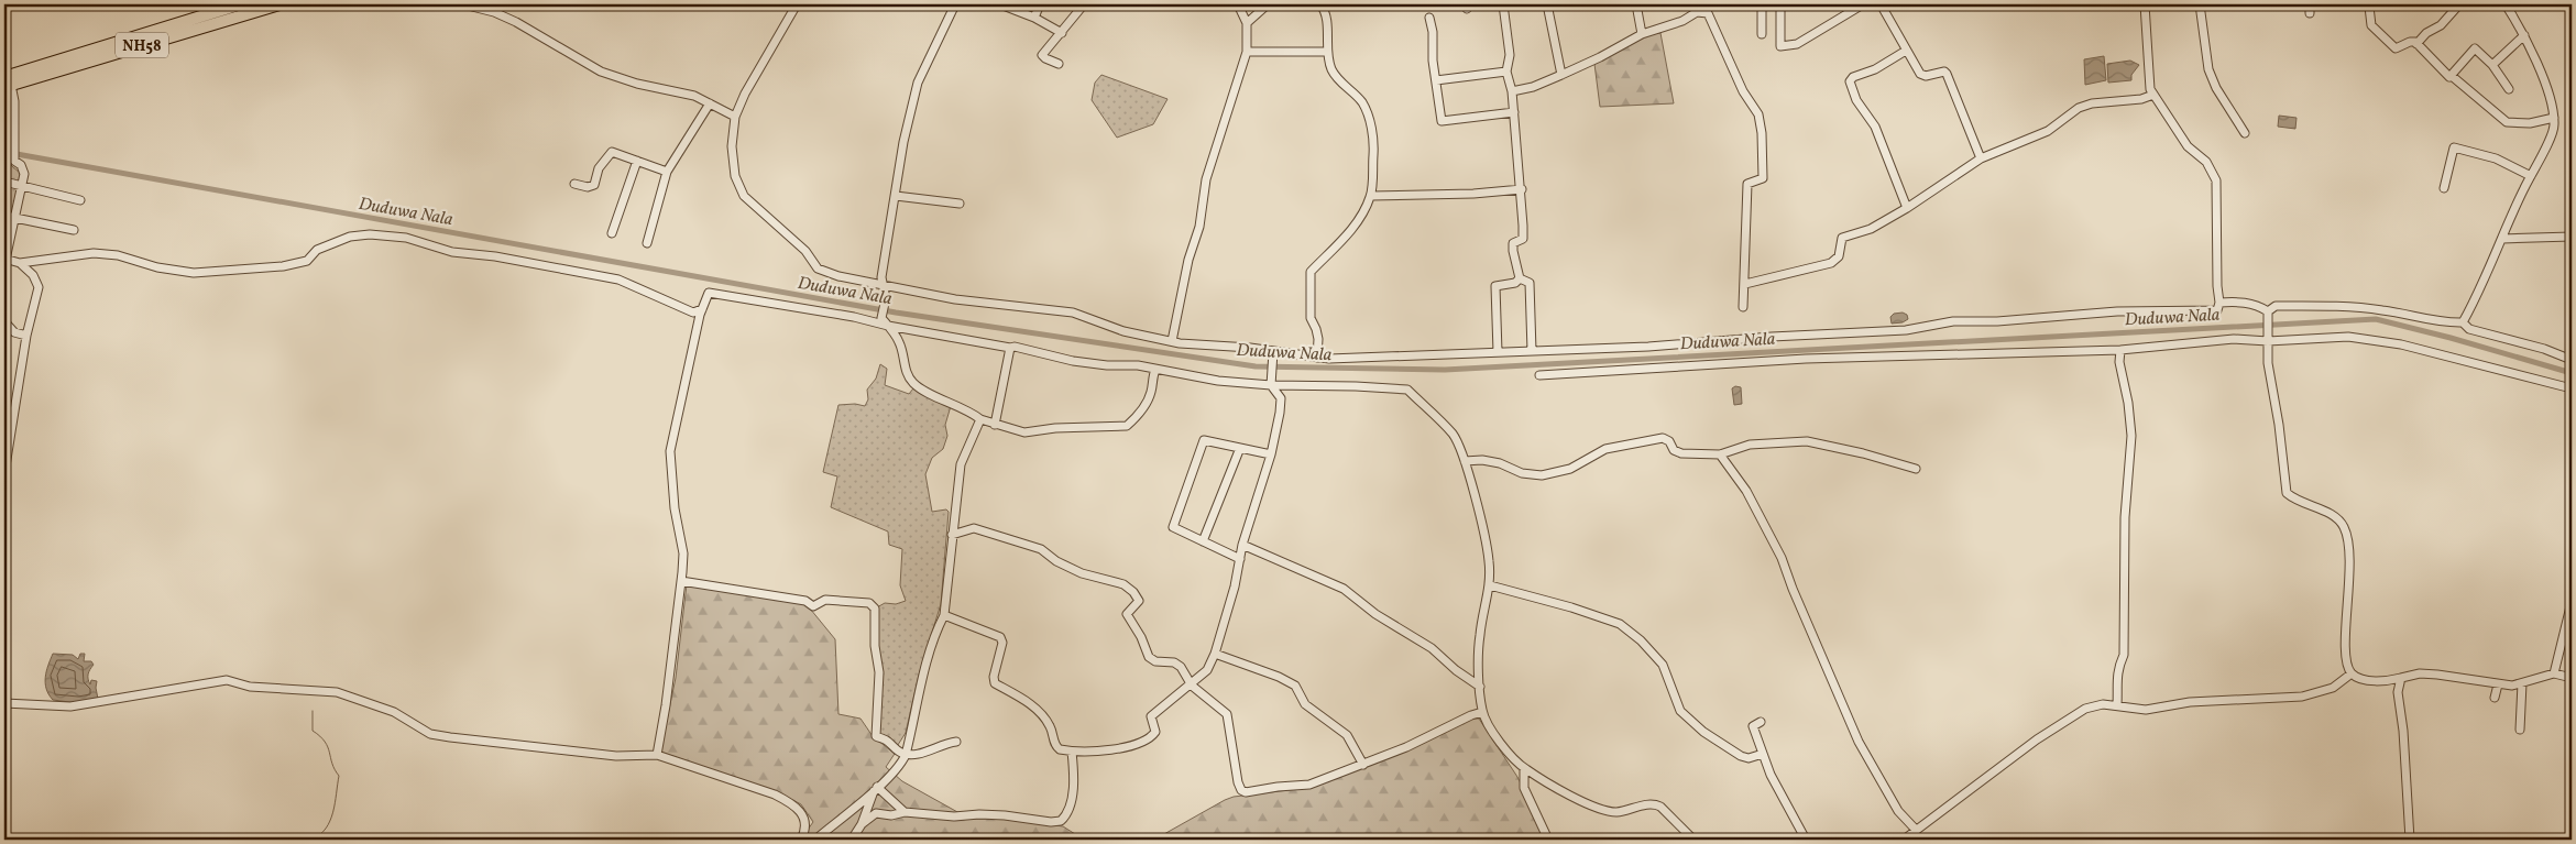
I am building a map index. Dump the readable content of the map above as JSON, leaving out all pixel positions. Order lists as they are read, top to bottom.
{
  "streets": {
    "highway": ["NH58"]
  },
  "water": ["Duduwa Nala"]
}
